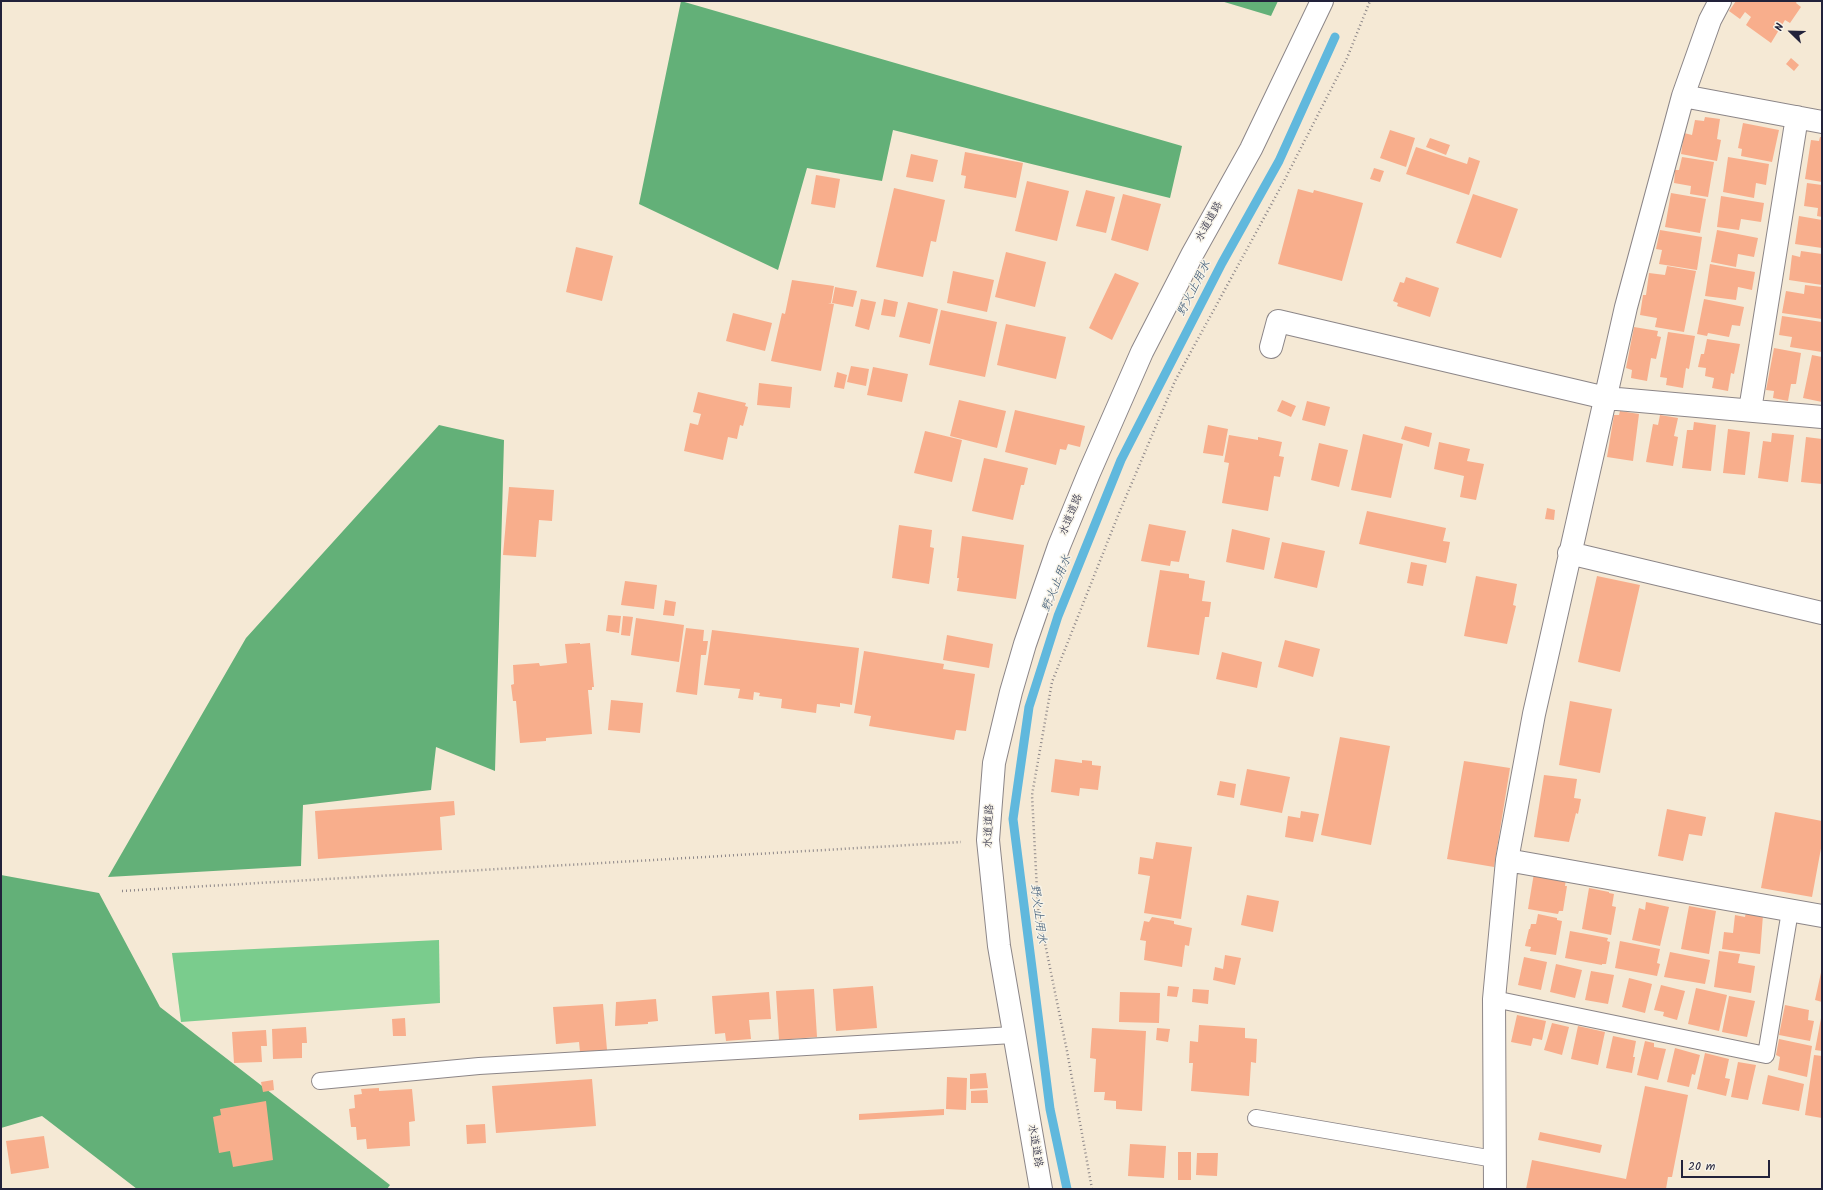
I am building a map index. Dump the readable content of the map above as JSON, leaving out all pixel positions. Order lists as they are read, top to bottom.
{
  "streets": {
    "street": ["水道道路"]
  },
  "water": ["野火止用水"],
  "scale_bar": "20 m",
  "north": "top left"
}
